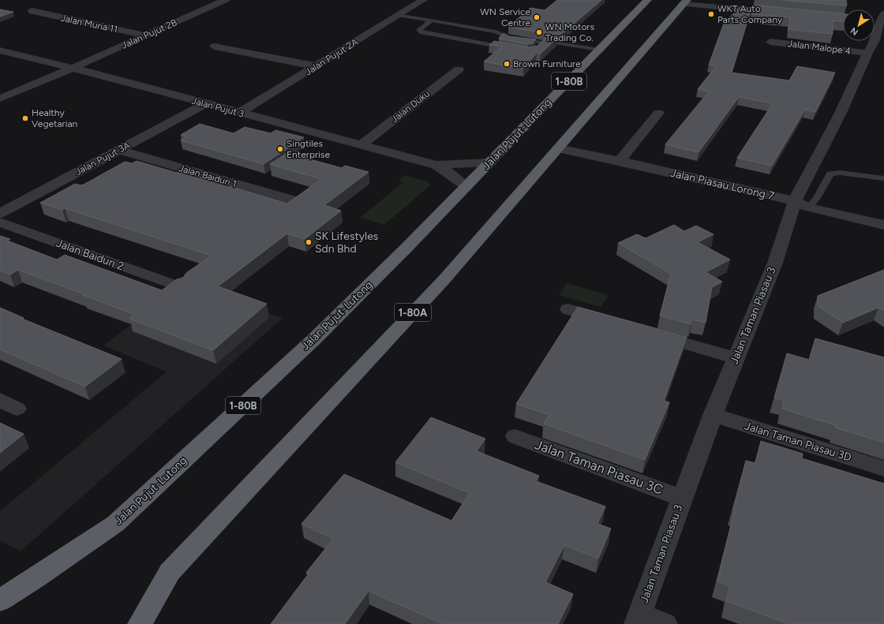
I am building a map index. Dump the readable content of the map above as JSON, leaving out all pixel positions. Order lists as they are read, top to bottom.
{
  "streets": {
    "highway": ["1-80B", "Jalan Pujut-Lutong", "1-80A"],
    "street": [
      "Jalan Muria 11",
      "Jalan Pujut 2B",
      "Jalan Malope 4",
      "Jalan Pujut 2A",
      "Jalan Duku",
      "Jalan Pujut 3",
      "Jalan Pujut 3A",
      "Jalan Baiduri 1",
      "Jalan Piasau Lorong 7",
      "Jalan Baiduri 2",
      "Jalan Taman Piasau 3",
      "Jalan Taman Piasau 3D",
      "Jalan Taman Piasau 3C"
    ]
  },
  "crossings": [
    ["Jalan Muria 11", "Jalan Pujut 2B"],
    ["Jalan Pujut 2B", "Jalan Pujut 3"],
    ["Jalan Malope 4", "Jalan Taman Piasau 3"],
    ["Jalan Pujut 2A", "Jalan Pujut 3"],
    ["Jalan Duku", "Jalan Pujut 3"],
    ["Jalan Pujut 3", "Jalan Pujut-Lutong"],
    ["Jalan Pujut 3", "Jalan Pujut 3A"],
    ["Jalan Pujut 3A", "Jalan Baiduri 1"],
    ["Jalan Piasau Lorong 7", "1-80A"],
    ["Jalan Piasau Lorong 7", "Jalan Taman Piasau 3"],
    ["Jalan Taman Piasau 3", "Jalan Taman Piasau 3D"],
    ["Jalan Taman Piasau 3", "Jalan Taman Piasau 3C"]
  ],
  "places": [
    "WKT Auto Parts Company",
    "WN Service Centre",
    "WN Motors Trading Co.",
    "Brown Furniture",
    "Healthy Vegetarian",
    "Singtiles Enterprise",
    "SK Lifestyles Sdn Bhd"
  ],
  "north": "bottom left"
}
